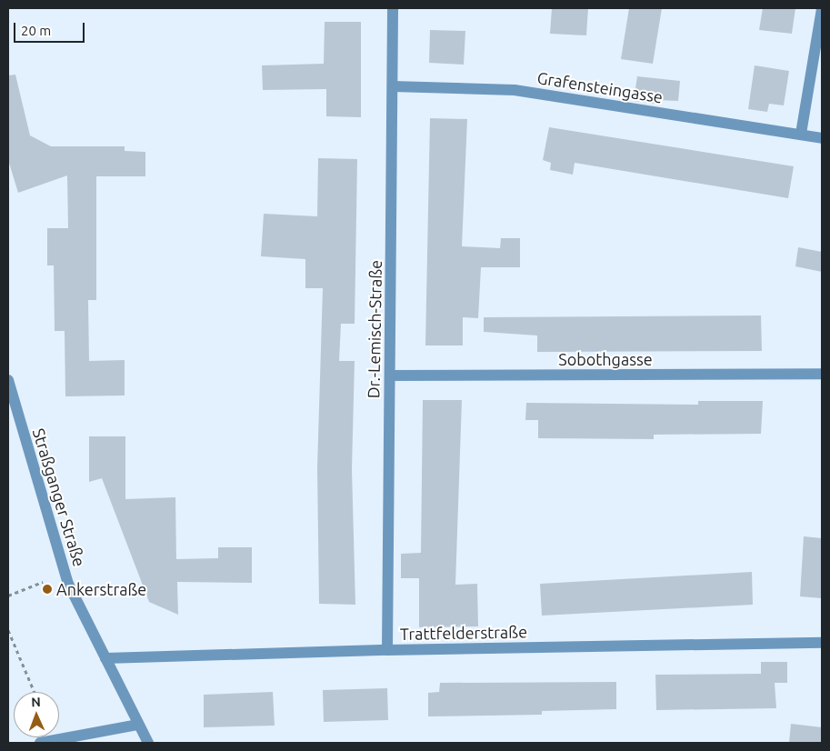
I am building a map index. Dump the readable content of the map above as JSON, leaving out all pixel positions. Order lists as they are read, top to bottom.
{
  "streets": {
    "street": [
      "Grafensteingasse",
      "Dr.-Lemisch-Straße",
      "Sobothgasse",
      "Straßganger Straße",
      "Trattfelderstraße"
    ]
  },
  "crossings": [
    ["Grafensteingasse", "Dr.-Lemisch-Straße"],
    ["Dr.-Lemisch-Straße", "Sobothgasse"],
    ["Dr.-Lemisch-Straße", "Trattfelderstraße"],
    ["Straßganger Straße", "Trattfelderstraße"]
  ],
  "places": ["Ankerstraße"],
  "scale_bar": "20 m",
  "north": "top"
}
